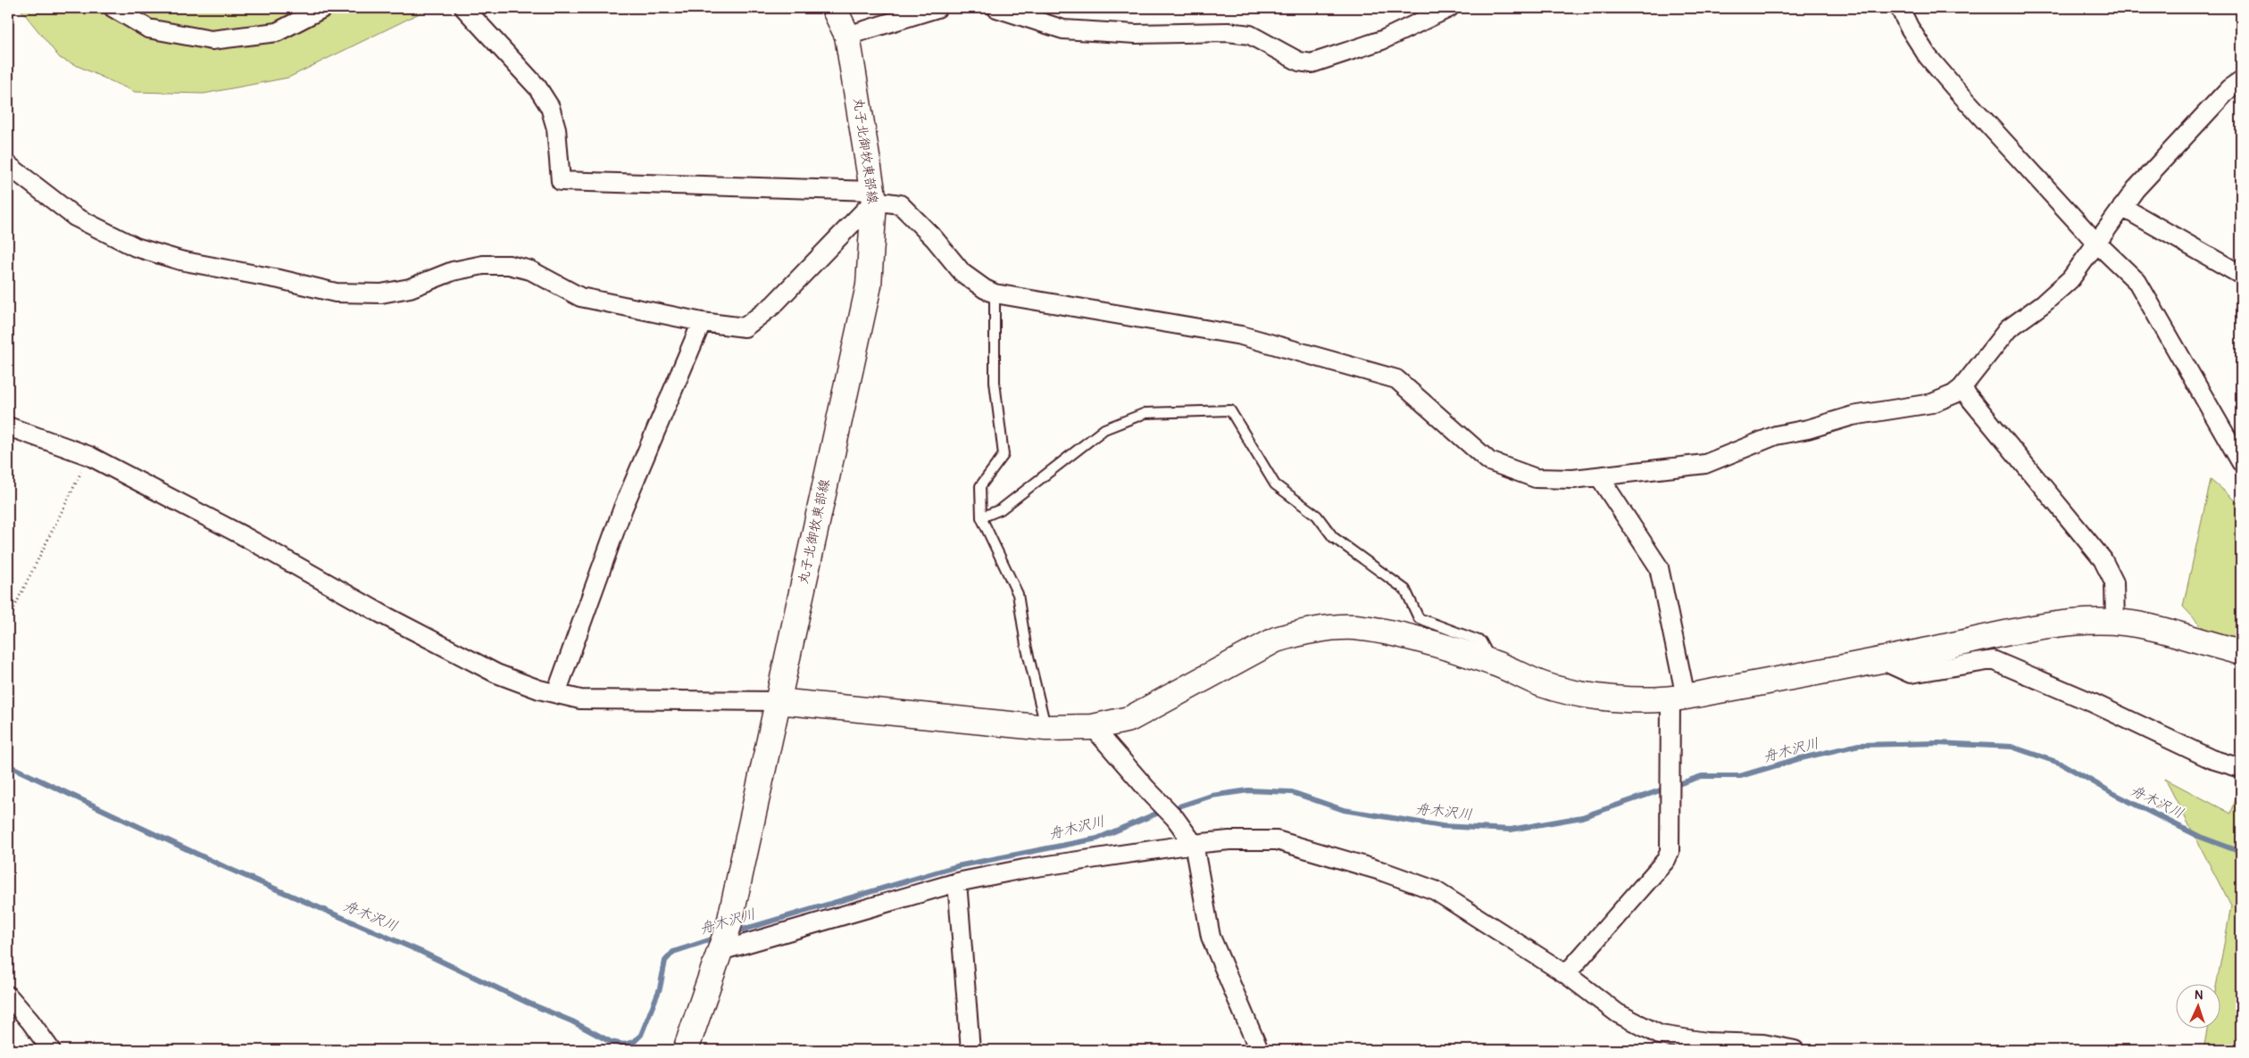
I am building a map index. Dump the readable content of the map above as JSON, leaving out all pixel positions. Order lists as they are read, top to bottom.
{
  "streets": {
    "street": ["丸子北御牧東部線"]
  },
  "water": ["舟木沢川"],
  "north": "top"
}
